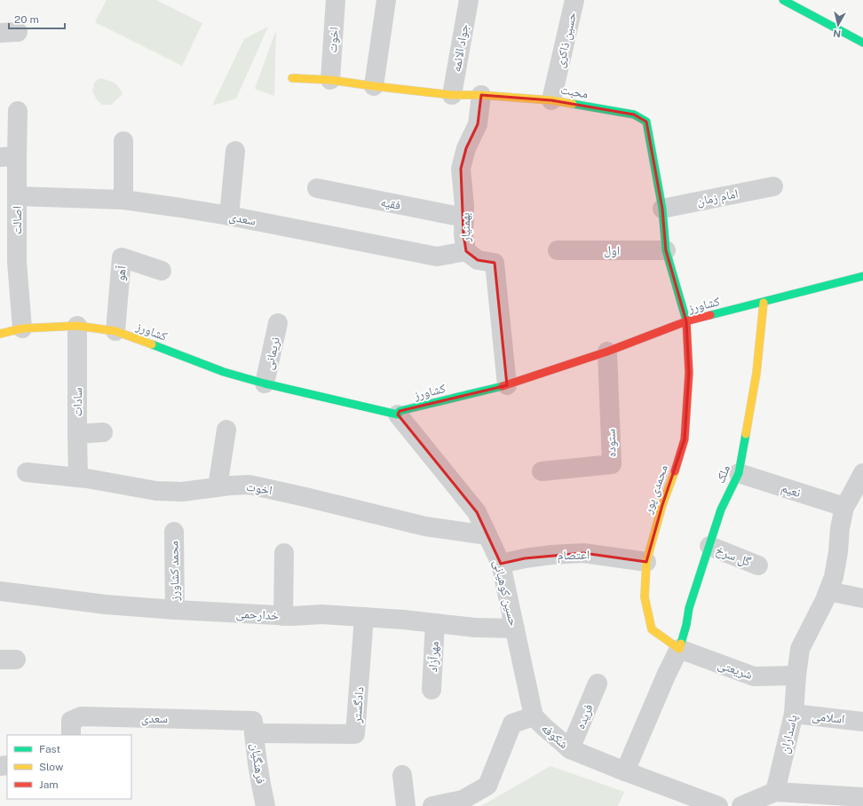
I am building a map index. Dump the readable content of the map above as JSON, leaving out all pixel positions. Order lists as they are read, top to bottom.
{
  "streets": {
    "street": [
      "اخوت",
      "حسین ذاکری",
      "جواد الائمه",
      "محبت",
      "امام زمان",
      "فقیه",
      "سعدی",
      "اصالت",
      "بهمنیار",
      "اول",
      "آهو",
      "کشاورز",
      "نریمانی",
      "سادات",
      "ستوده",
      "ملک",
      "محمدی پور",
      "نعیم",
      "اعتصام",
      "گل سرخ",
      "محمد کشاورز",
      "حسین کوهیانی",
      "خدارحمی",
      "مهرآزاد",
      "شریعتی",
      "دادگستر",
      "فریده",
      "اسلامی",
      "پاسداران",
      "شکوفه",
      "فرهنگیان"
    ]
  },
  "crossings": [
    ["اخوت", "محبت"],
    ["اخوت", "سادات"],
    ["اخوت", "حسین کوهیانی"],
    ["حسین ذاکری", "محبت"],
    ["جواد الائمه", "محبت"],
    ["محبت", "امام زمان"],
    ["محبت", "بهمنیار"],
    ["محبت", "اول"],
    ["محبت", "کشاورز"],
    ["محبت", "محمدی پور"],
    ["فقیه", "بهمنیار"],
    ["سعدی", "اصالت"],
    ["سعدی", "بهمنیار"],
    ["سعدی", "دادگستر"],
    ["سعدی", "فرهنگیان"],
    ["اصالت", "کشاورز"],
    ["بهمنیار", "کشاورز"],
    ["آهو", "کشاورز"],
    ["کشاورز", "نریمانی"],
    ["کشاورز", "سادات"],
    ["کشاورز", "ستوده"],
    ["کشاورز", "ملک"],
    ["کشاورز", "محمدی پور"],
    ["کشاورز", "حسین کوهیانی"],
    ["ملک", "محمدی پور"],
    ["ملک", "نعیم"],
    ["ملک", "گل سرخ"],
    ["ملک", "شریعتی"],
    ["محمدی پور", "اعتصام"],
    ["محمدی پور", "شریعتی"],
    ["اعتصام", "حسین کوهیانی"],
    ["محمد کشاورز", "خدارحمی"],
    ["حسین کوهیانی", "خدارحمی"],
    ["حسین کوهیانی", "شکوفه"],
    ["خدارحمی", "مهرآزاد"],
    ["خدارحمی", "دادگستر"],
    ["شریعتی", "پاسداران"],
    ["دادگستر", "فرهنگیان"],
    ["فریده", "شکوفه"],
    ["اسلامی", "پاسداران"]
  ],
  "legend": ["Fast", "Slow", "Jam"],
  "scale_bar": "20 m",
  "north": "bottom"
}
